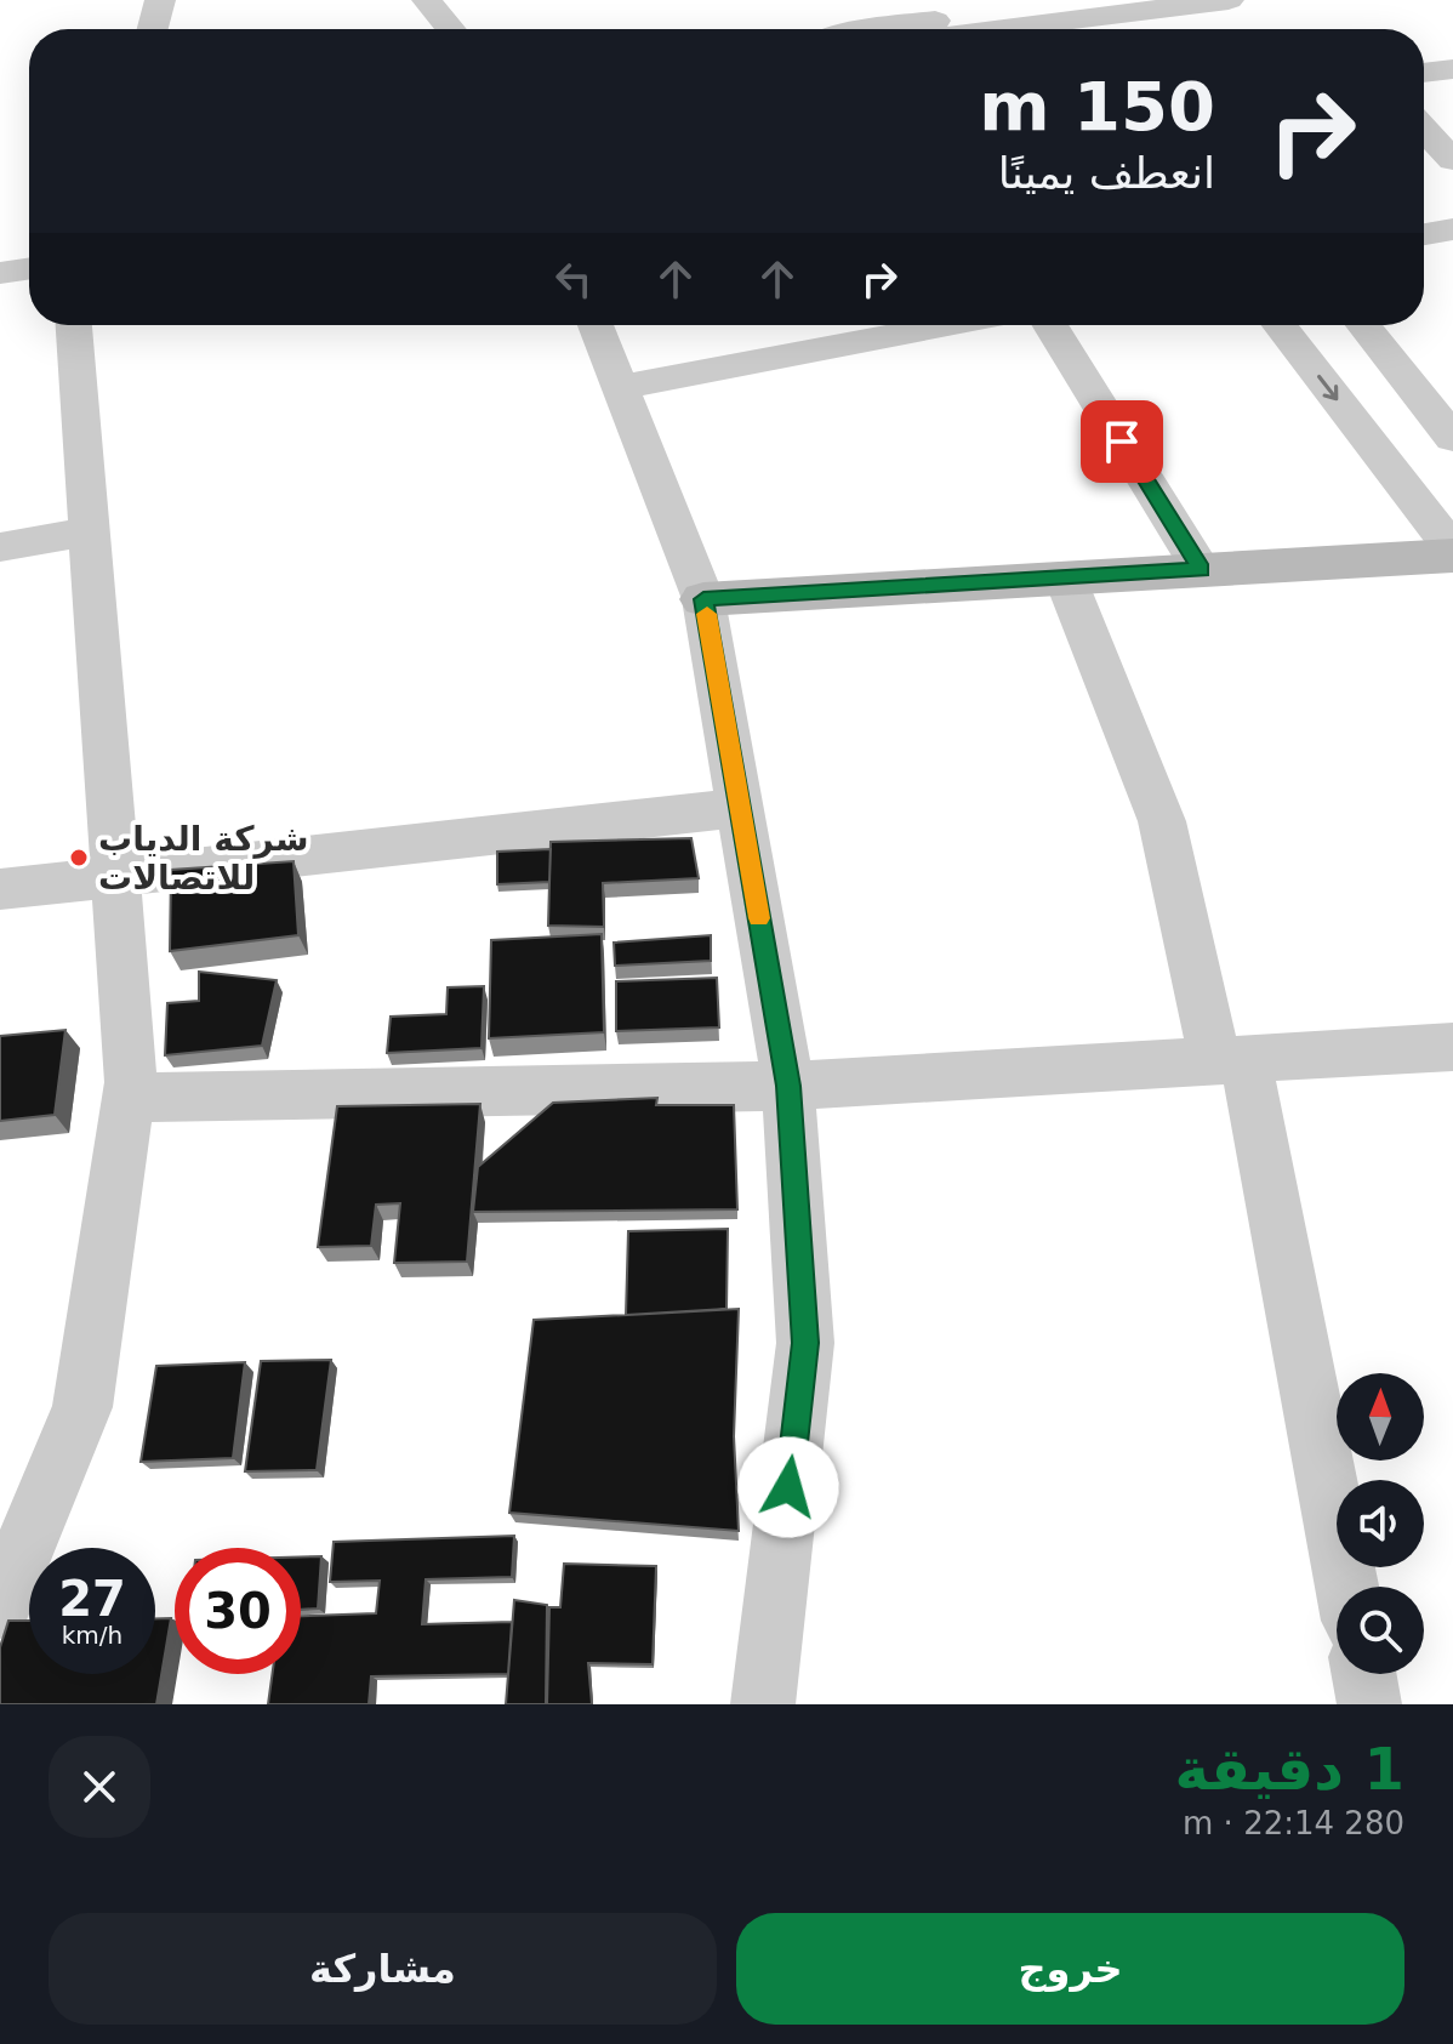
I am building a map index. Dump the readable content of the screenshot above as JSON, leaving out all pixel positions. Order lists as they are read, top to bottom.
{
  "places": ["شركة الدياب للاتصالات"],
  "north": "top",
  "page": {
    "turn": ["150 m", "انعطف يمينًا"],
    "speed": "27 km/h",
    "limit": "30",
    "heading": ["1 دقيقة", "280 m · 22:14"],
    "buttons": ["خروج", "مشاركة"]
  }
}
